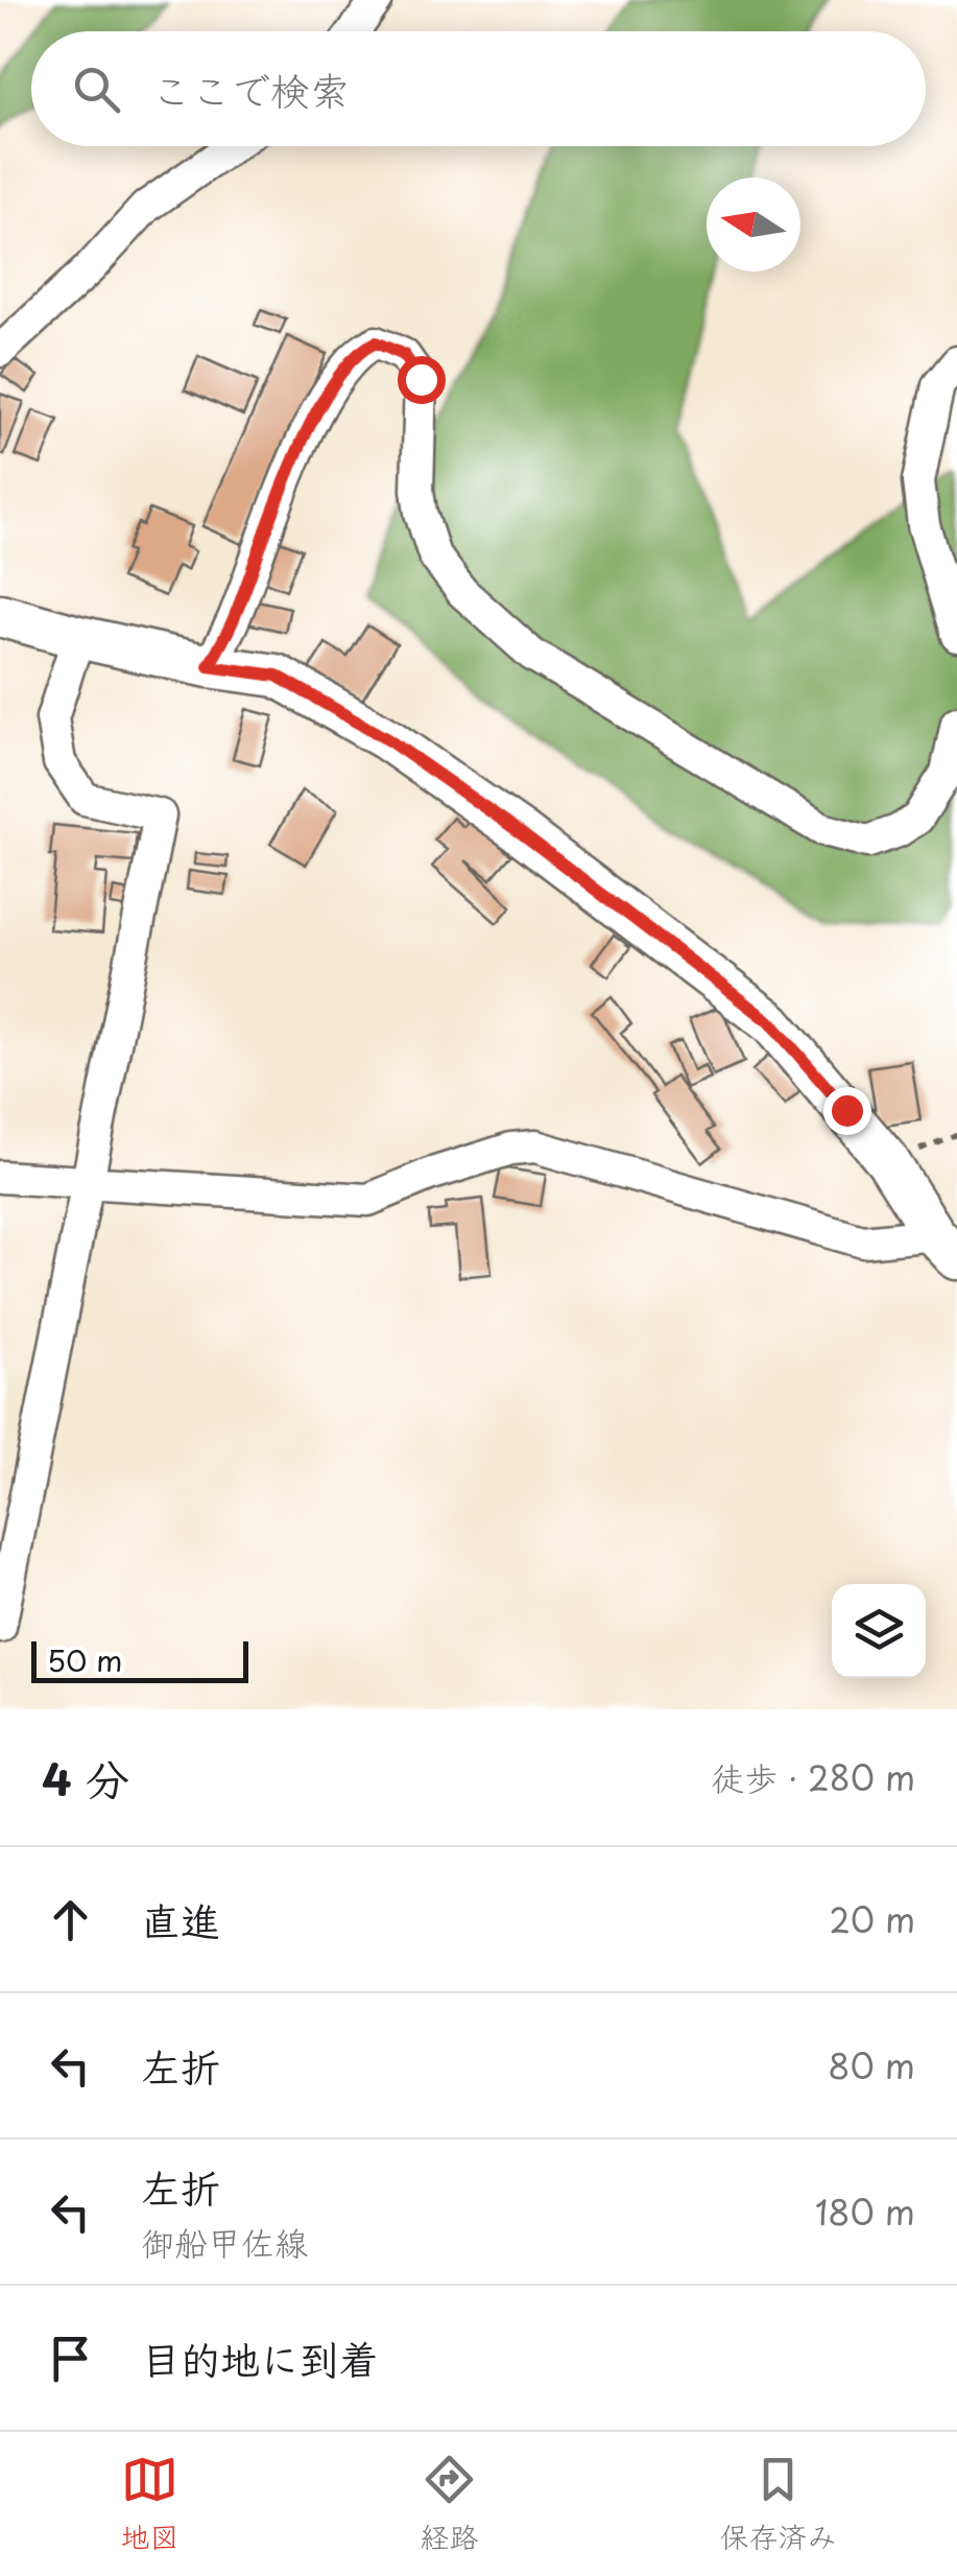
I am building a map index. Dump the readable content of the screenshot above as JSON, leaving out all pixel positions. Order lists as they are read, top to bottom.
{
  "scale_bar": "50 m",
  "north": "left",
  "page": {
    "search": "ここで検索",
    "scale": "50 m",
    "heading": ["4 分", "徒歩 · 280 m"],
    "list": [
      ["直進", "20 m"],
      ["左折", "80 m"],
      ["左折", "御船甲佐線", "180 m"],
      "目的地に到着"
    ],
    "nav": ["地図", "経路", "保存済み"]
  }
}
